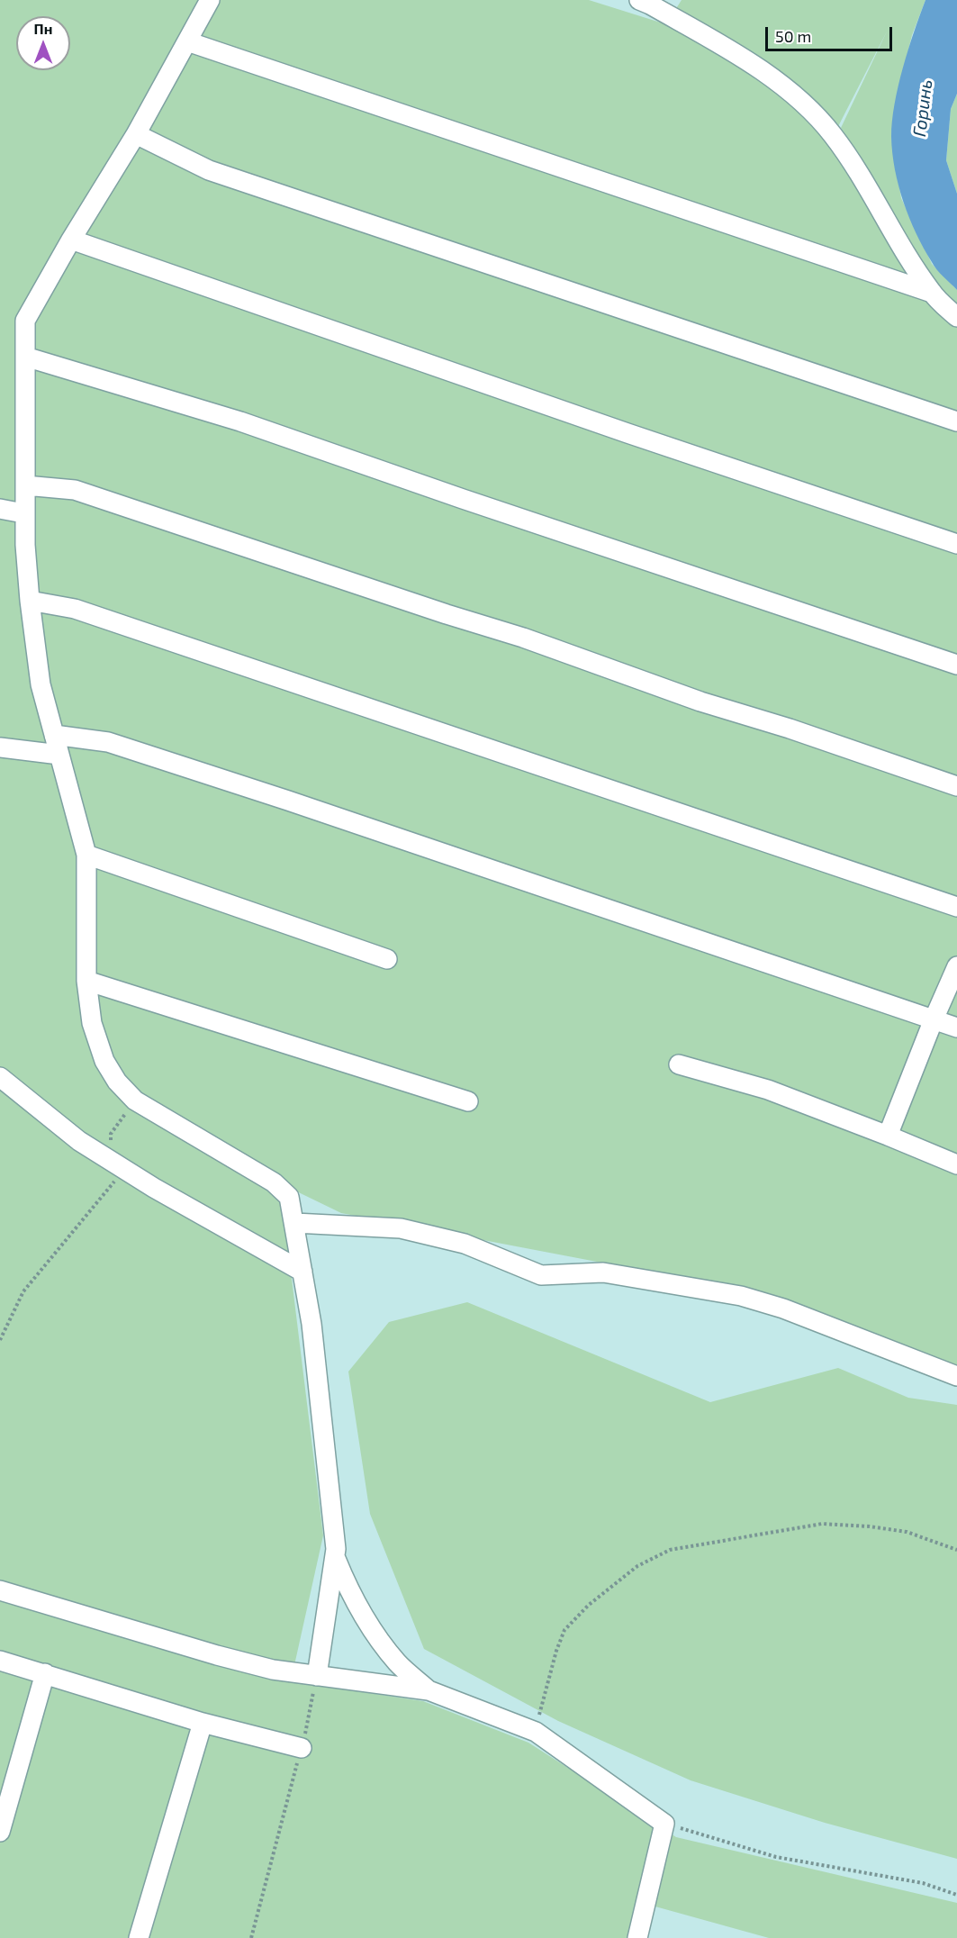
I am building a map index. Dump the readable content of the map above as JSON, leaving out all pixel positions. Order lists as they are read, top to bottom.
{
  "water": ["Горинь"],
  "scale_bar": "50 m",
  "north": "top"
}
